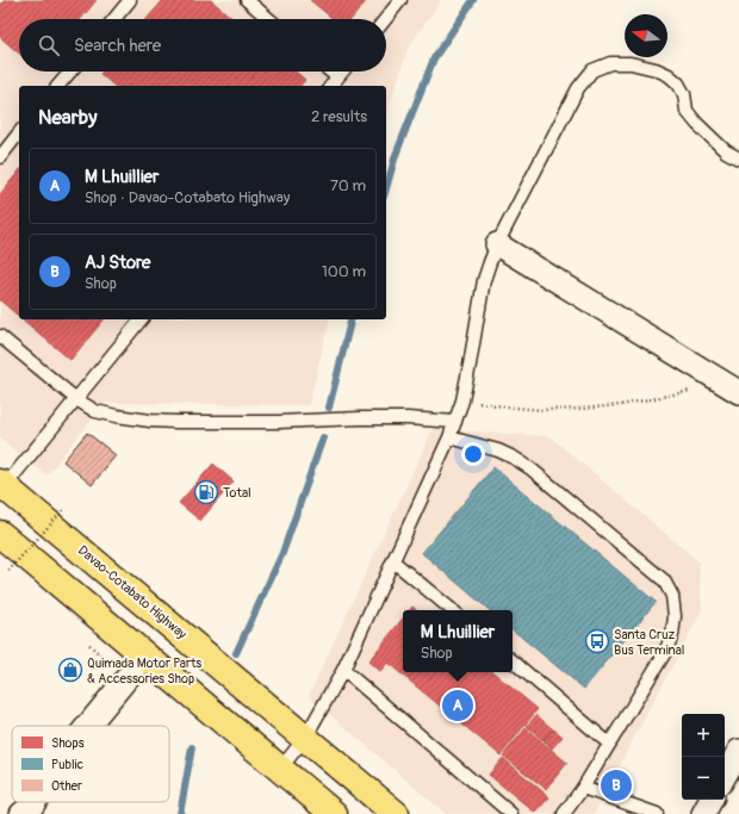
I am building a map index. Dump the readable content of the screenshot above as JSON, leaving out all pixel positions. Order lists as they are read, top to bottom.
{
  "streets": {
    "highway": ["Davao-Cotabato Highway"]
  },
  "places": {
    "fuel station": ["Total"],
    "bus stop": ["Santa Cruz Bus Terminal"],
    "shop": ["Quimada Motor Parts & Accessories Shop"]
  },
  "legend": ["Shops", "Public", "Other"],
  "north": "left",
  "page": {
    "search": "Search here",
    "heading": ["Nearby", "2 results"],
    "list": [
      {
        "mark": "A",
        "name": "M Lhuillier",
        "note": "Shop · Davao-Cotabato Highway",
        "value": "70 m"
      },
      {
        "mark": "B",
        "name": "AJ Store",
        "note": "Shop",
        "value": "100 m"
      }
    ],
    "popup": ["M Lhuillier", "Shop"],
    "pins": ["A", "B"],
    "map_buttons": ["+", "−"]
  }
}
